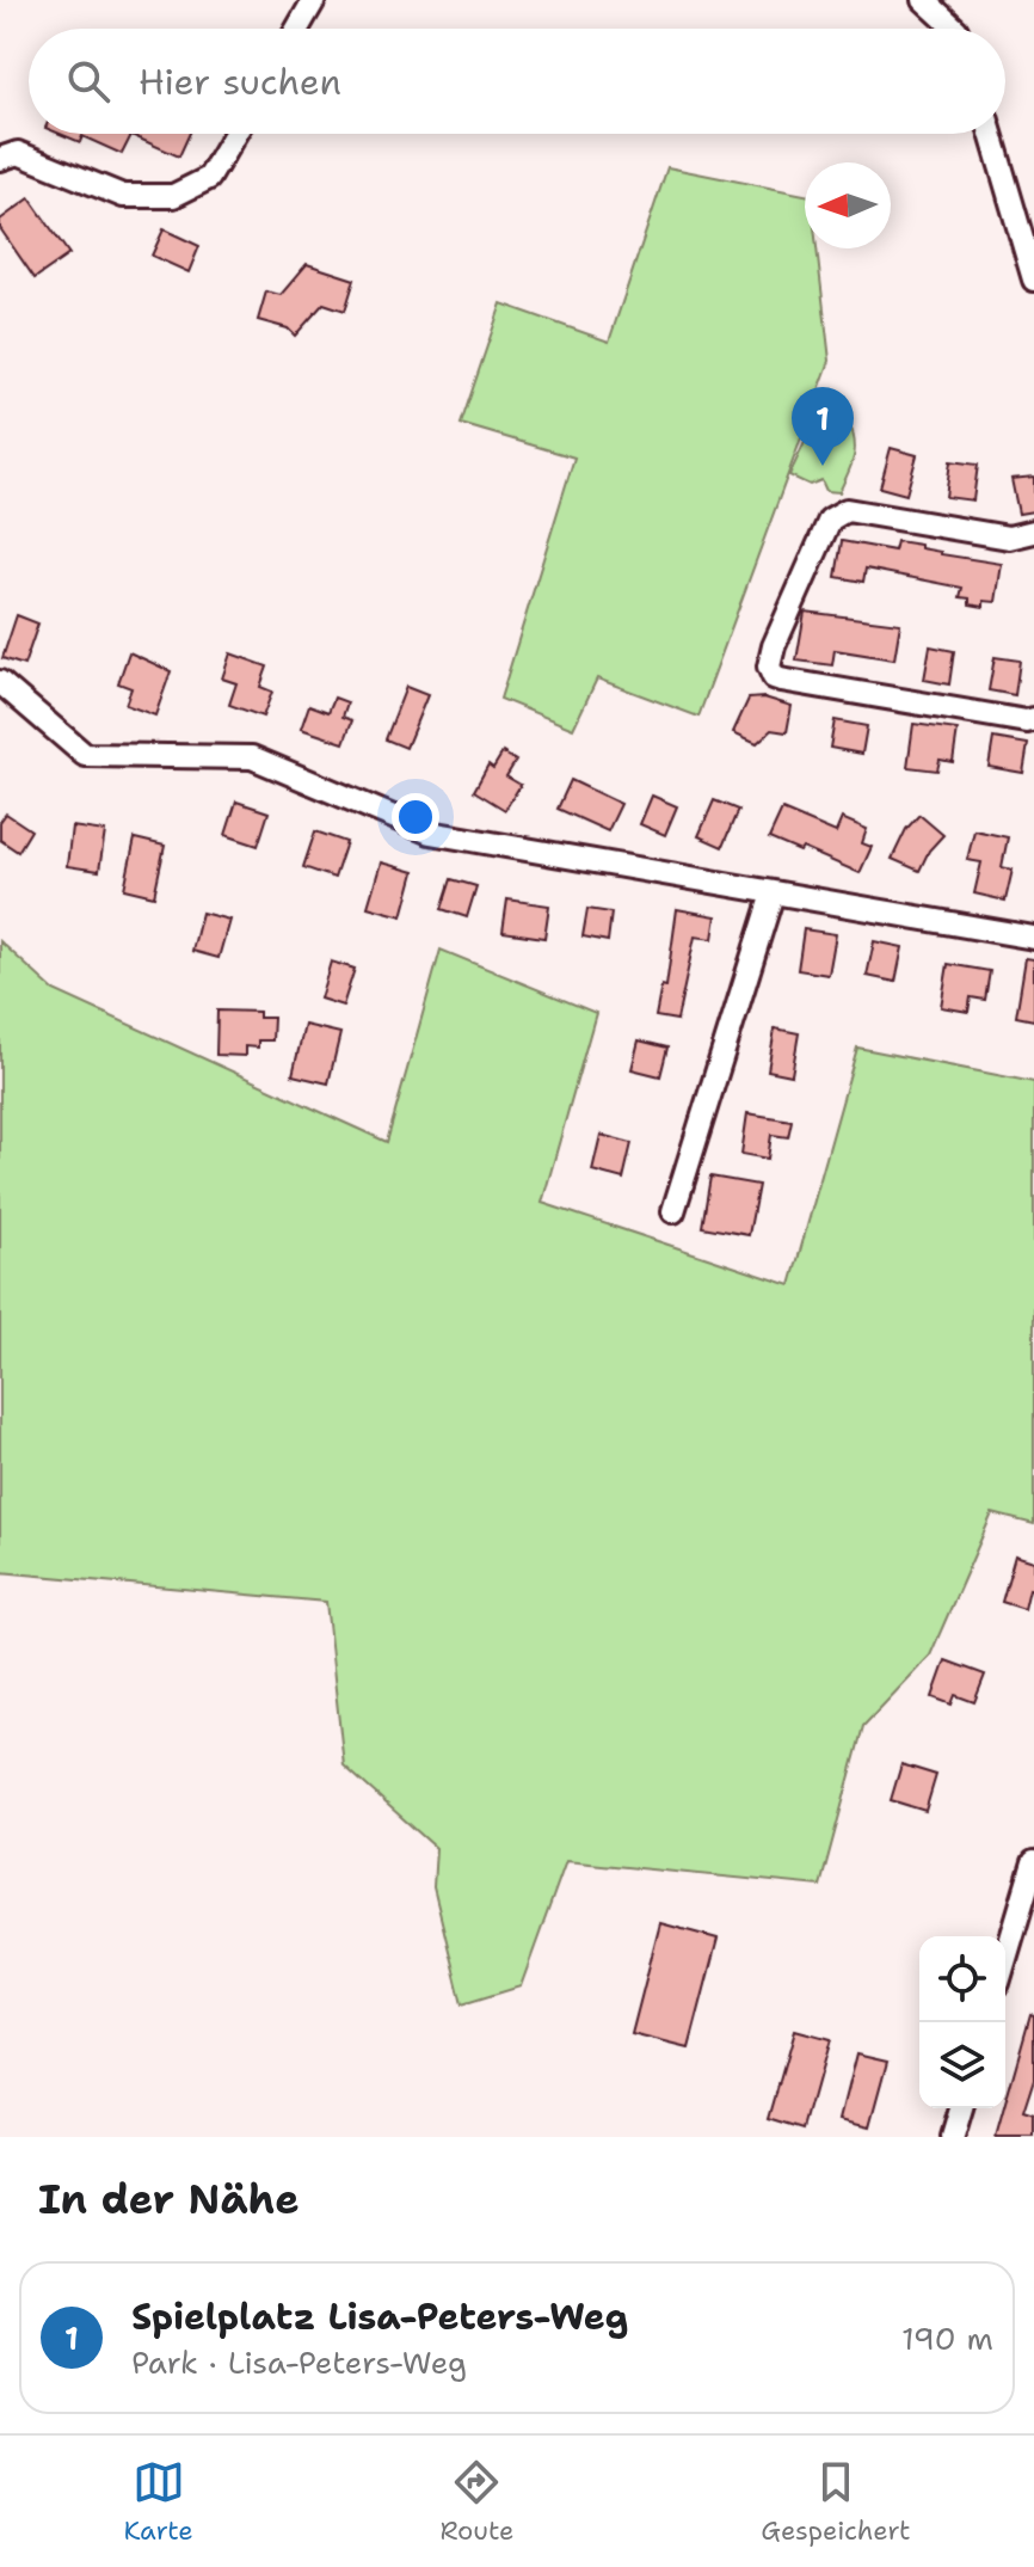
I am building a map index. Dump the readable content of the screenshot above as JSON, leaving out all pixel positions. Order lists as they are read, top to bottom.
{
  "north": "left",
  "page": {
    "search": "Hier suchen",
    "pins": "1",
    "heading": "In der Nähe",
    "list": [
      {
        "mark": "1",
        "name": "Spielplatz Lisa-Peters-Weg",
        "note": "Park · Lisa-Peters-Weg",
        "value": "190 m"
      }
    ],
    "nav": ["Karte", "Route", "Gespeichert"]
  }
}
